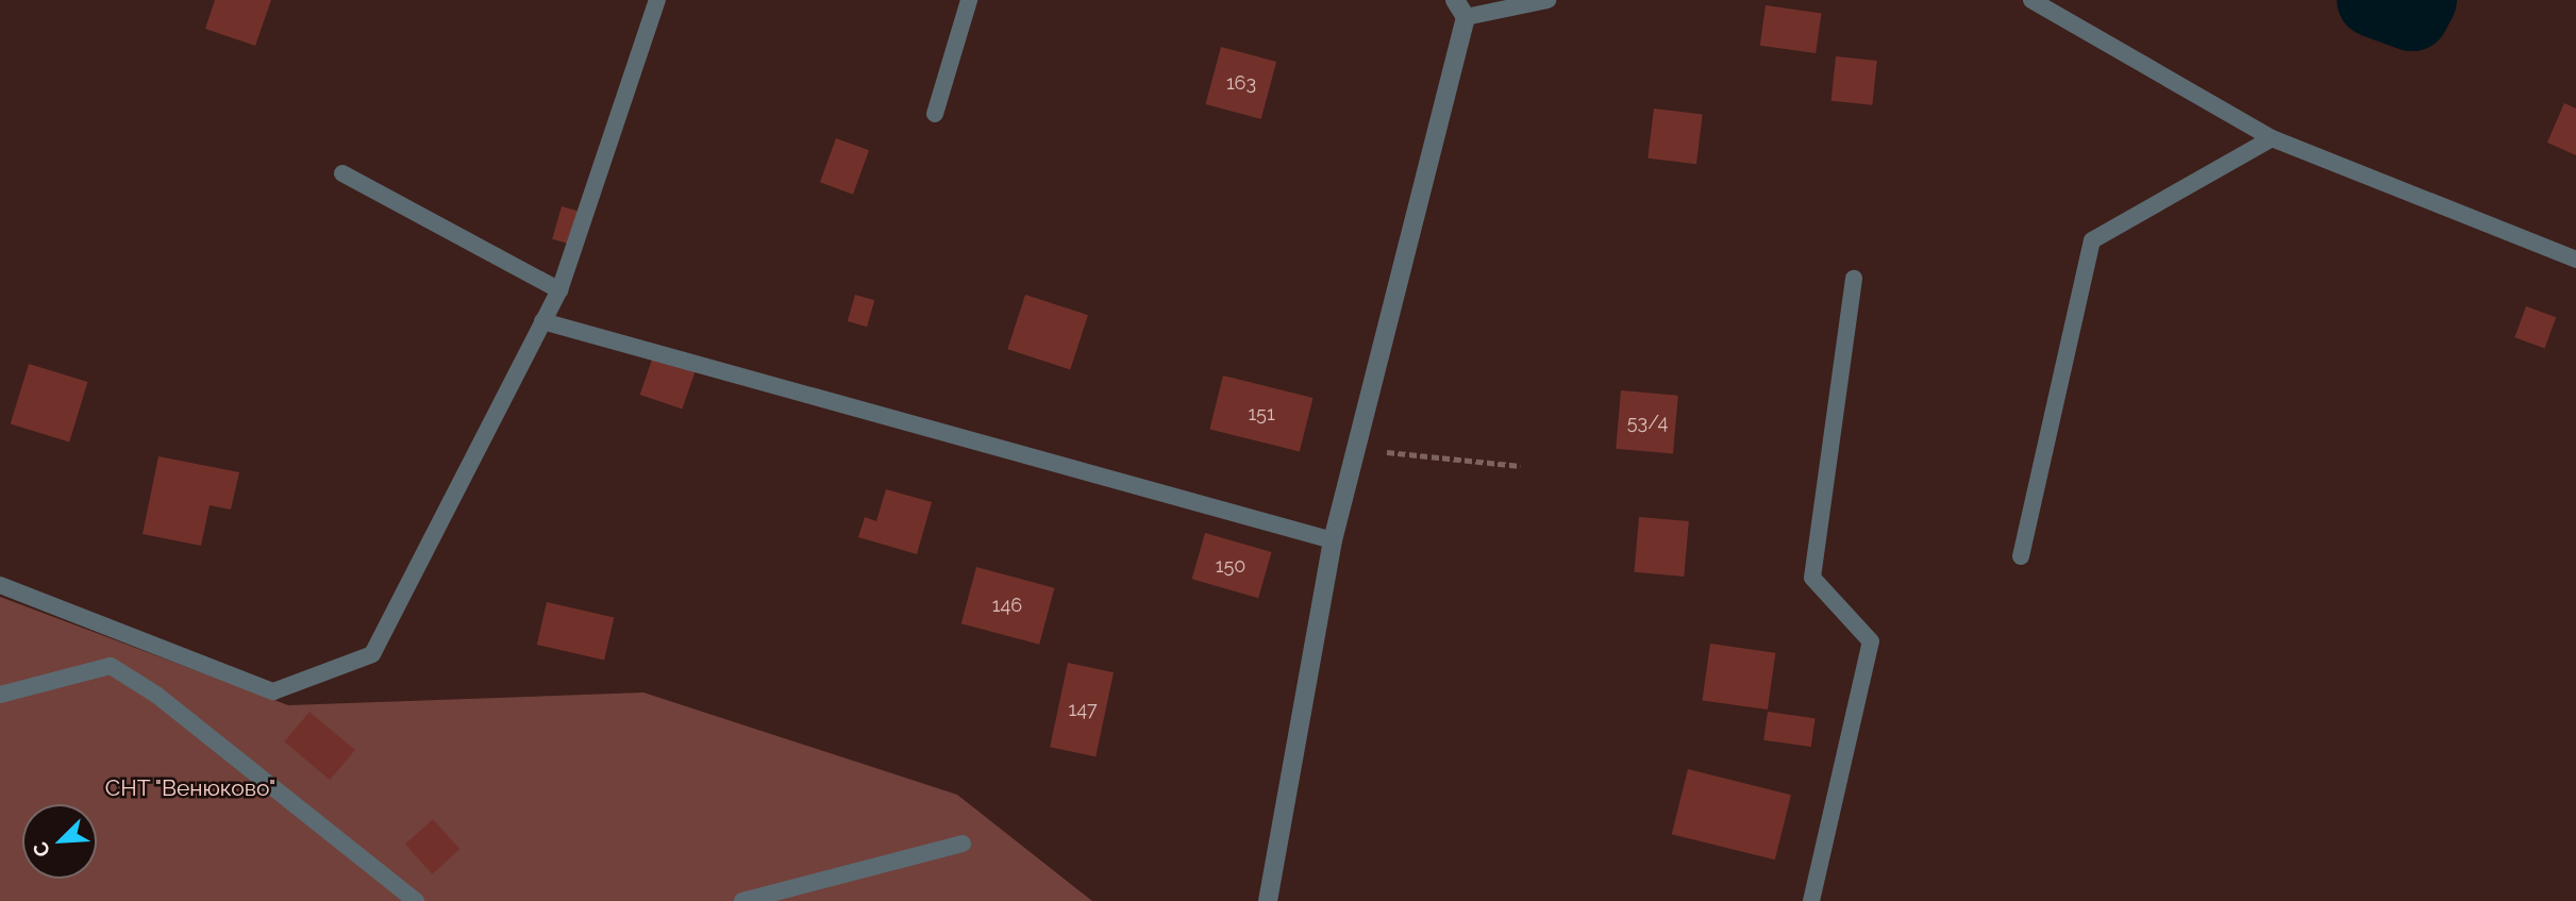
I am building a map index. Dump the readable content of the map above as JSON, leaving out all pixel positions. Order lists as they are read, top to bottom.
{
  "parks": ["СНТ \"Венюково\""],
  "house_numbers": [
    "163",
    "151",
    "53/4",
    "150",
    "146",
    "147"
  ],
  "north": "bottom left"
}
